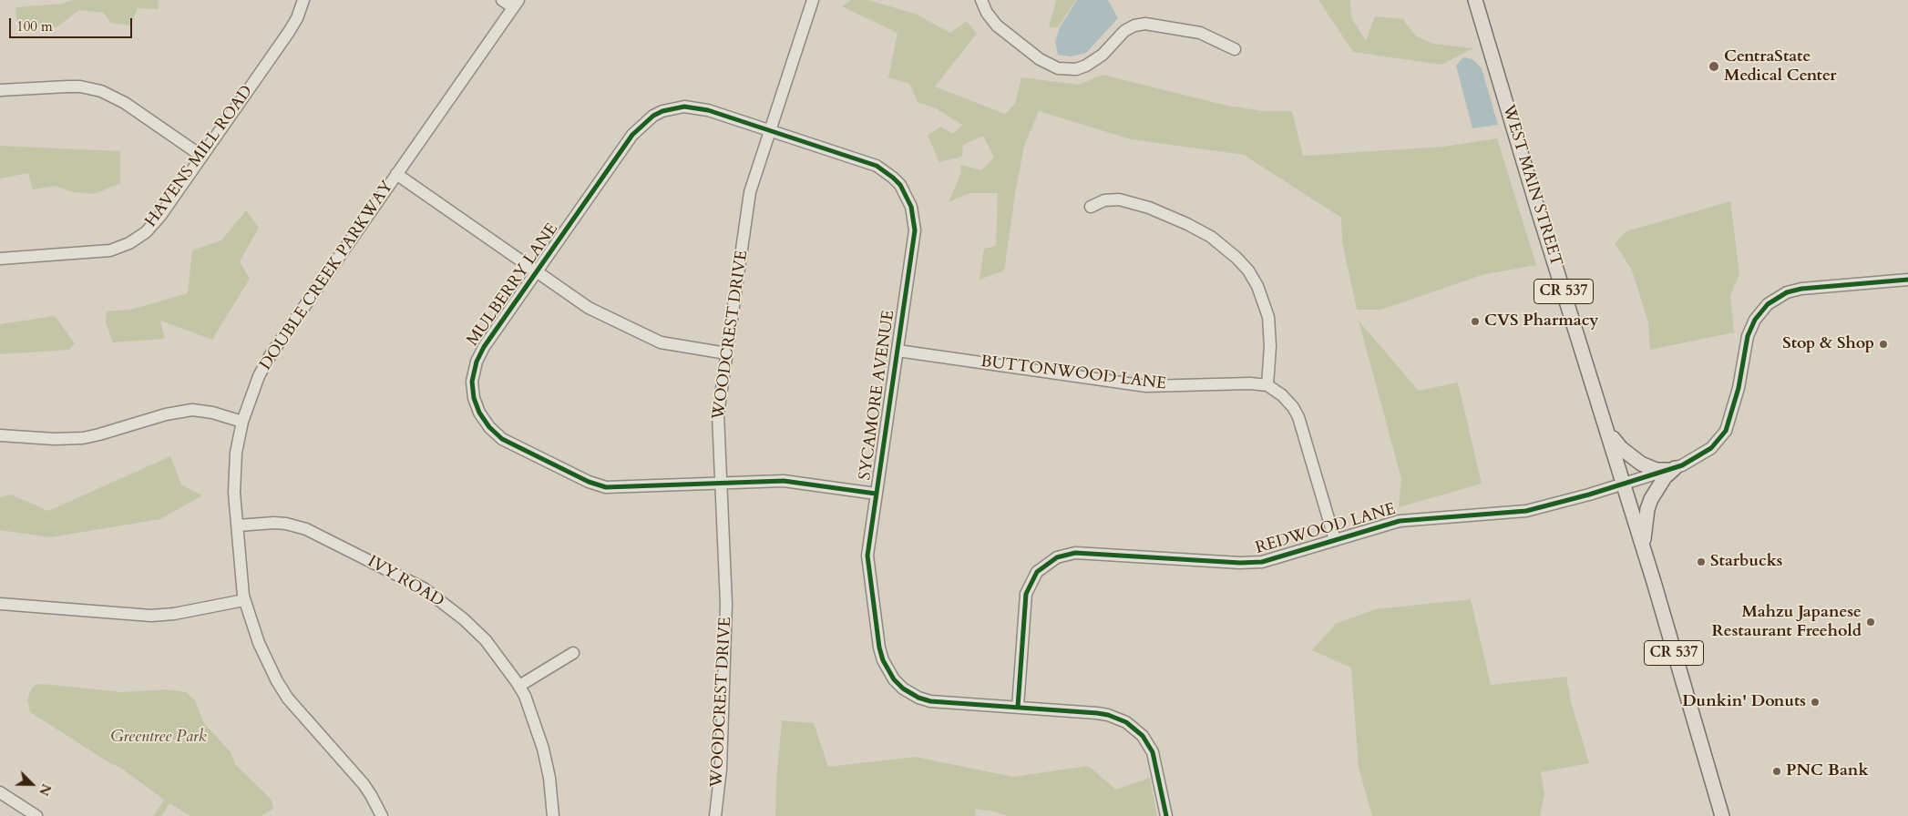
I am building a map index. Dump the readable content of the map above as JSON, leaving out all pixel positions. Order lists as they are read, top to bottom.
{
  "streets": {
    "main road": ["WEST MAIN STREET", "CR 537"],
    "street": [
      "HAVENS MILL ROAD",
      "DOUBLE CREEK PARKWAY",
      "MULBERRY LANE",
      "WOODCREST DRIVE",
      "BUTTONWOOD LANE",
      "SYCAMORE AVENUE",
      "REDWOOD LANE",
      "IVY ROAD"
    ]
  },
  "crossings": [
    ["WEST MAIN STREET", "REDWOOD LANE"],
    ["DOUBLE CREEK PARKWAY", "IVY ROAD"],
    ["MULBERRY LANE", "WOODCREST DRIVE"],
    ["MULBERRY LANE", "SYCAMORE AVENUE"],
    ["WOODCREST DRIVE", "SYCAMORE AVENUE"],
    ["BUTTONWOOD LANE", "SYCAMORE AVENUE"],
    ["SYCAMORE AVENUE", "REDWOOD LANE"]
  ],
  "parks": ["Greentree Park"],
  "places": [
    "CentraState Medical Center",
    "CVS Pharmacy",
    "Stop & Shop",
    "Starbucks",
    "Mahzu Japanese Restaurant Freehold",
    "Dunkin' Donuts",
    "PNC Bank"
  ],
  "scale_bar": "100 m",
  "north": "bottom right"
}
